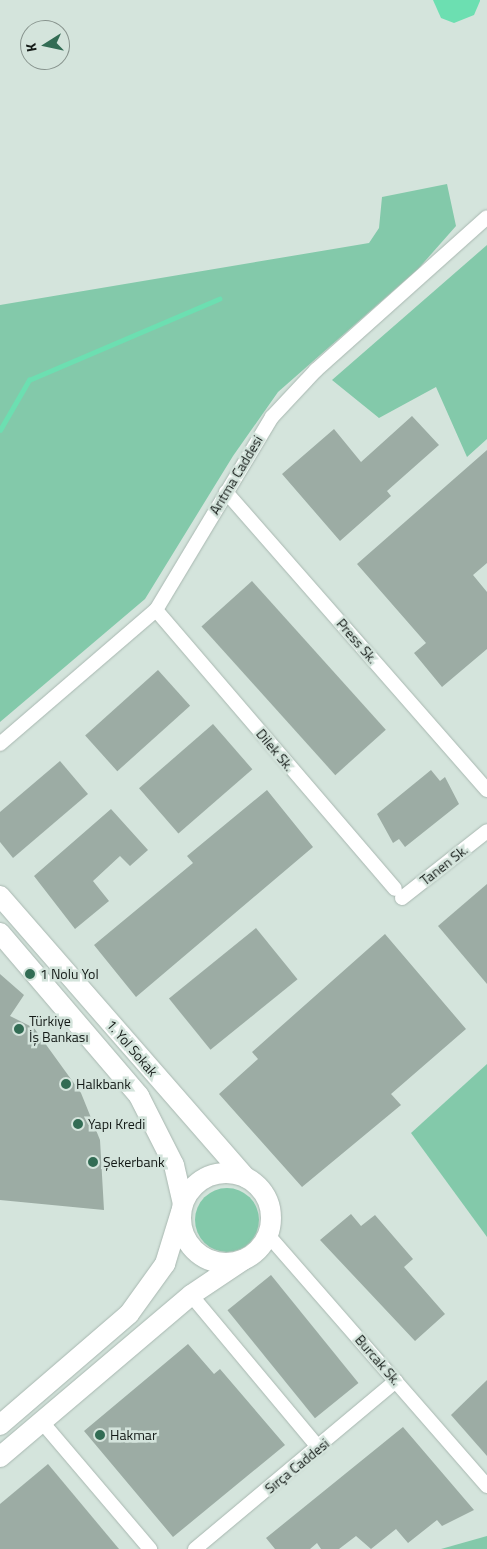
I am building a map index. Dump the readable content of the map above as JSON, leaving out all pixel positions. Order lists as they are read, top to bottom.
{
  "streets": {
    "main road": ["1. Yol Sokak"],
    "street": [
      "Arıtma Caddesi",
      "Press Sk.",
      "Dilek Sk.",
      "Tanen Sk.",
      "Burcak Sk.",
      "Sırça Caddesi"
    ]
  },
  "crossings": [
    ["Arıtma Caddesi", "Press Sk."],
    ["Arıtma Caddesi", "Dilek Sk."],
    ["Dilek Sk.", "Tanen Sk."],
    ["1. Yol Sokak", "Burcak Sk."],
    ["Burcak Sk.", "Sırça Caddesi"]
  ],
  "places": [
    "1 Nolu Yol",
    "Türkiye İş Bankası",
    "Halkbank",
    "Yapı Kredi",
    "Şekerbank",
    "Hakmar"
  ],
  "north": "left"
}
